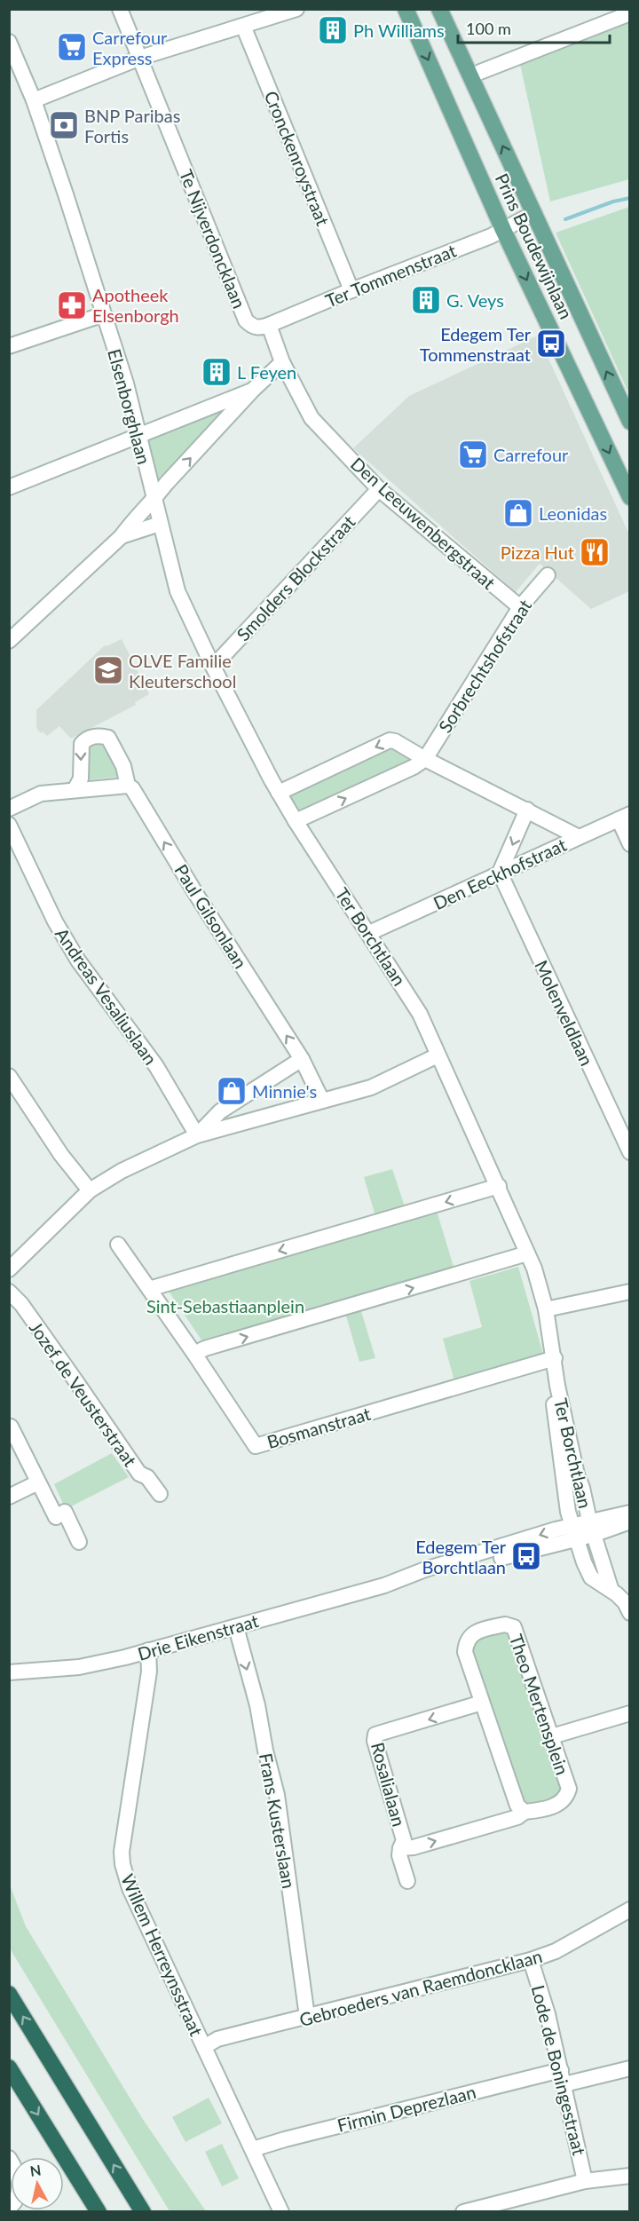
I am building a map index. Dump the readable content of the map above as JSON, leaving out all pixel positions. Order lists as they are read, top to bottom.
{
  "streets": {
    "main road": ["Prins Boudewijnlaan"],
    "street": [
      "Cronckenroystraat",
      "Te Nijverdoncklaan",
      "Ter Tommenstraat",
      "Elsenborghlaan",
      "Den Leeuwenbergstraat",
      "Smolders Blockstraat",
      "Sorbrechtshofstraat",
      "Den Eeckhofstraat",
      "Paul Gilsonlaan",
      "Ter Borchtlaan",
      "Andreas Vesaliuslaan",
      "Molenveldlaan",
      "Jozef de Veusterstraat",
      "Bosmanstraat",
      "Drie Eikenstraat",
      "Theo Mertensplein",
      "Rosalialaan",
      "Frans Kusterslaan",
      "Willem Herreynsstraat",
      "Gebroeders van Raemdoncklaan",
      "Lode de Boningestraat",
      "Firmin Deprezlaan"
    ]
  },
  "crossings": [
    ["Cronckenroystraat", "Ter Tommenstraat"],
    ["Te Nijverdoncklaan", "Ter Tommenstraat"],
    ["Te Nijverdoncklaan", "Den Leeuwenbergstraat"],
    ["Prins Boudewijnlaan", "Ter Tommenstraat"],
    ["Ter Tommenstraat", "Den Leeuwenbergstraat"],
    ["Elsenborghlaan", "Ter Borchtlaan"],
    ["Den Leeuwenbergstraat", "Smolders Blockstraat"],
    ["Den Leeuwenbergstraat", "Sorbrechtshofstraat"],
    ["Smolders Blockstraat", "Ter Borchtlaan"],
    ["Den Eeckhofstraat", "Ter Borchtlaan"],
    ["Den Eeckhofstraat", "Molenveldlaan"],
    ["Ter Borchtlaan", "Bosmanstraat"],
    ["Ter Borchtlaan", "Drie Eikenstraat"],
    ["Drie Eikenstraat", "Frans Kusterslaan"],
    ["Drie Eikenstraat", "Willem Herreynsstraat"],
    ["Theo Mertensplein", "Rosalialaan"],
    ["Frans Kusterslaan", "Gebroeders van Raemdoncklaan"],
    ["Willem Herreynsstraat", "Gebroeders van Raemdoncklaan"],
    ["Willem Herreynsstraat", "Firmin Deprezlaan"],
    ["Gebroeders van Raemdoncklaan", "Lode de Boningestraat"],
    ["Lode de Boningestraat", "Firmin Deprezlaan"]
  ],
  "one_way": ["Frans Kusterslaan"],
  "parks": ["Sint-Sebastiaanplein"],
  "places": {
    "building": ["Ph Williams", "G. Veys", "L Feyen"],
    "supermarket": ["Carrefour Express", "Carrefour"],
    "bank": ["BNP Paribas Fortis"],
    "pharmacy": ["Apotheek Elsenborgh"],
    "bus stop": ["Edegem Ter Tommenstraat", "Edegem Ter Borchtlaan"],
    "shop": ["Leonidas", "Minnie's"],
    "restaurant": ["Pizza Hut"],
    "school or university": ["OLVE Familie Kleuterschool"]
  },
  "scale_bar": "100 m",
  "north": "top"
}
